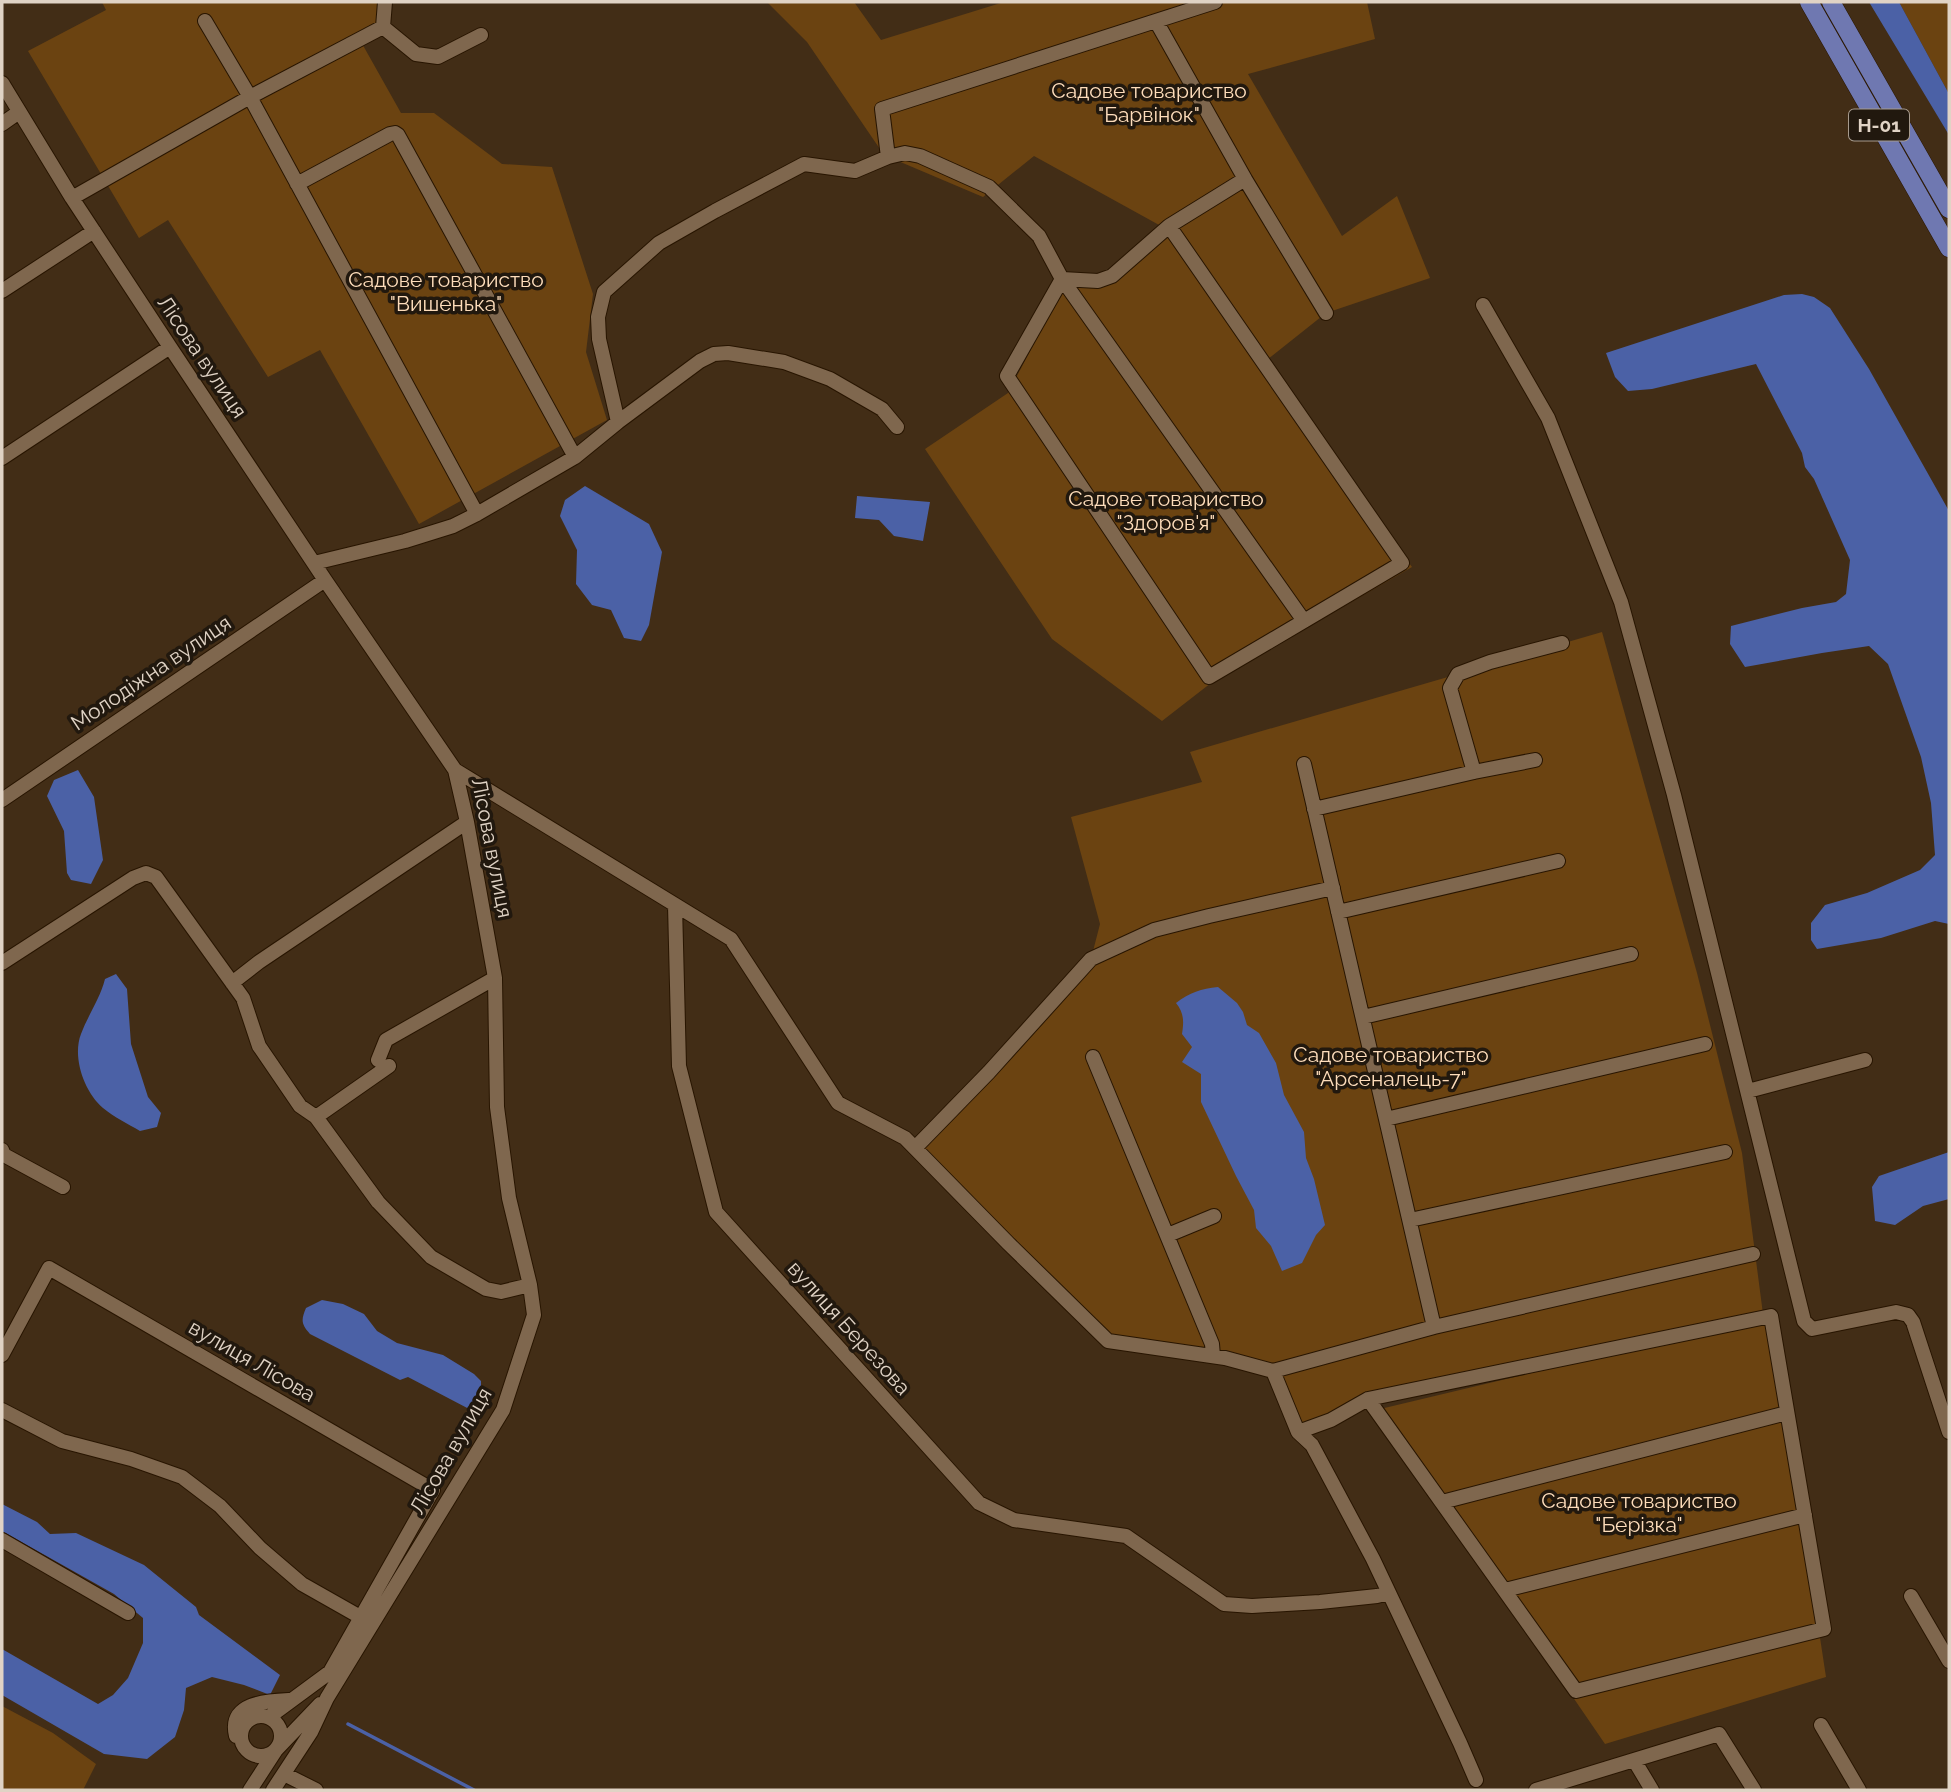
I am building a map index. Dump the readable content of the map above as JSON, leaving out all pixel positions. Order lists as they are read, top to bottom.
{
  "streets": {
    "main road": ["Н-01"],
    "street": [
      "Лісова вулиця",
      "Молодіжна вулиця",
      "вулиця Березова",
      "вулиця Лісова"
    ]
  },
  "crossings": [
    ["Лісова вулиця", "Молодіжна вулиця"]
  ],
  "parks": [
    "Садове товариство \"Барвінок\"",
    "Садове товариство \"Вишенька\"",
    "Садове товариство \"Здоров'я\"",
    "Садове товариство \"Арсеналець-7\"",
    "Садове товариство \"Берізка\""
  ]
}
